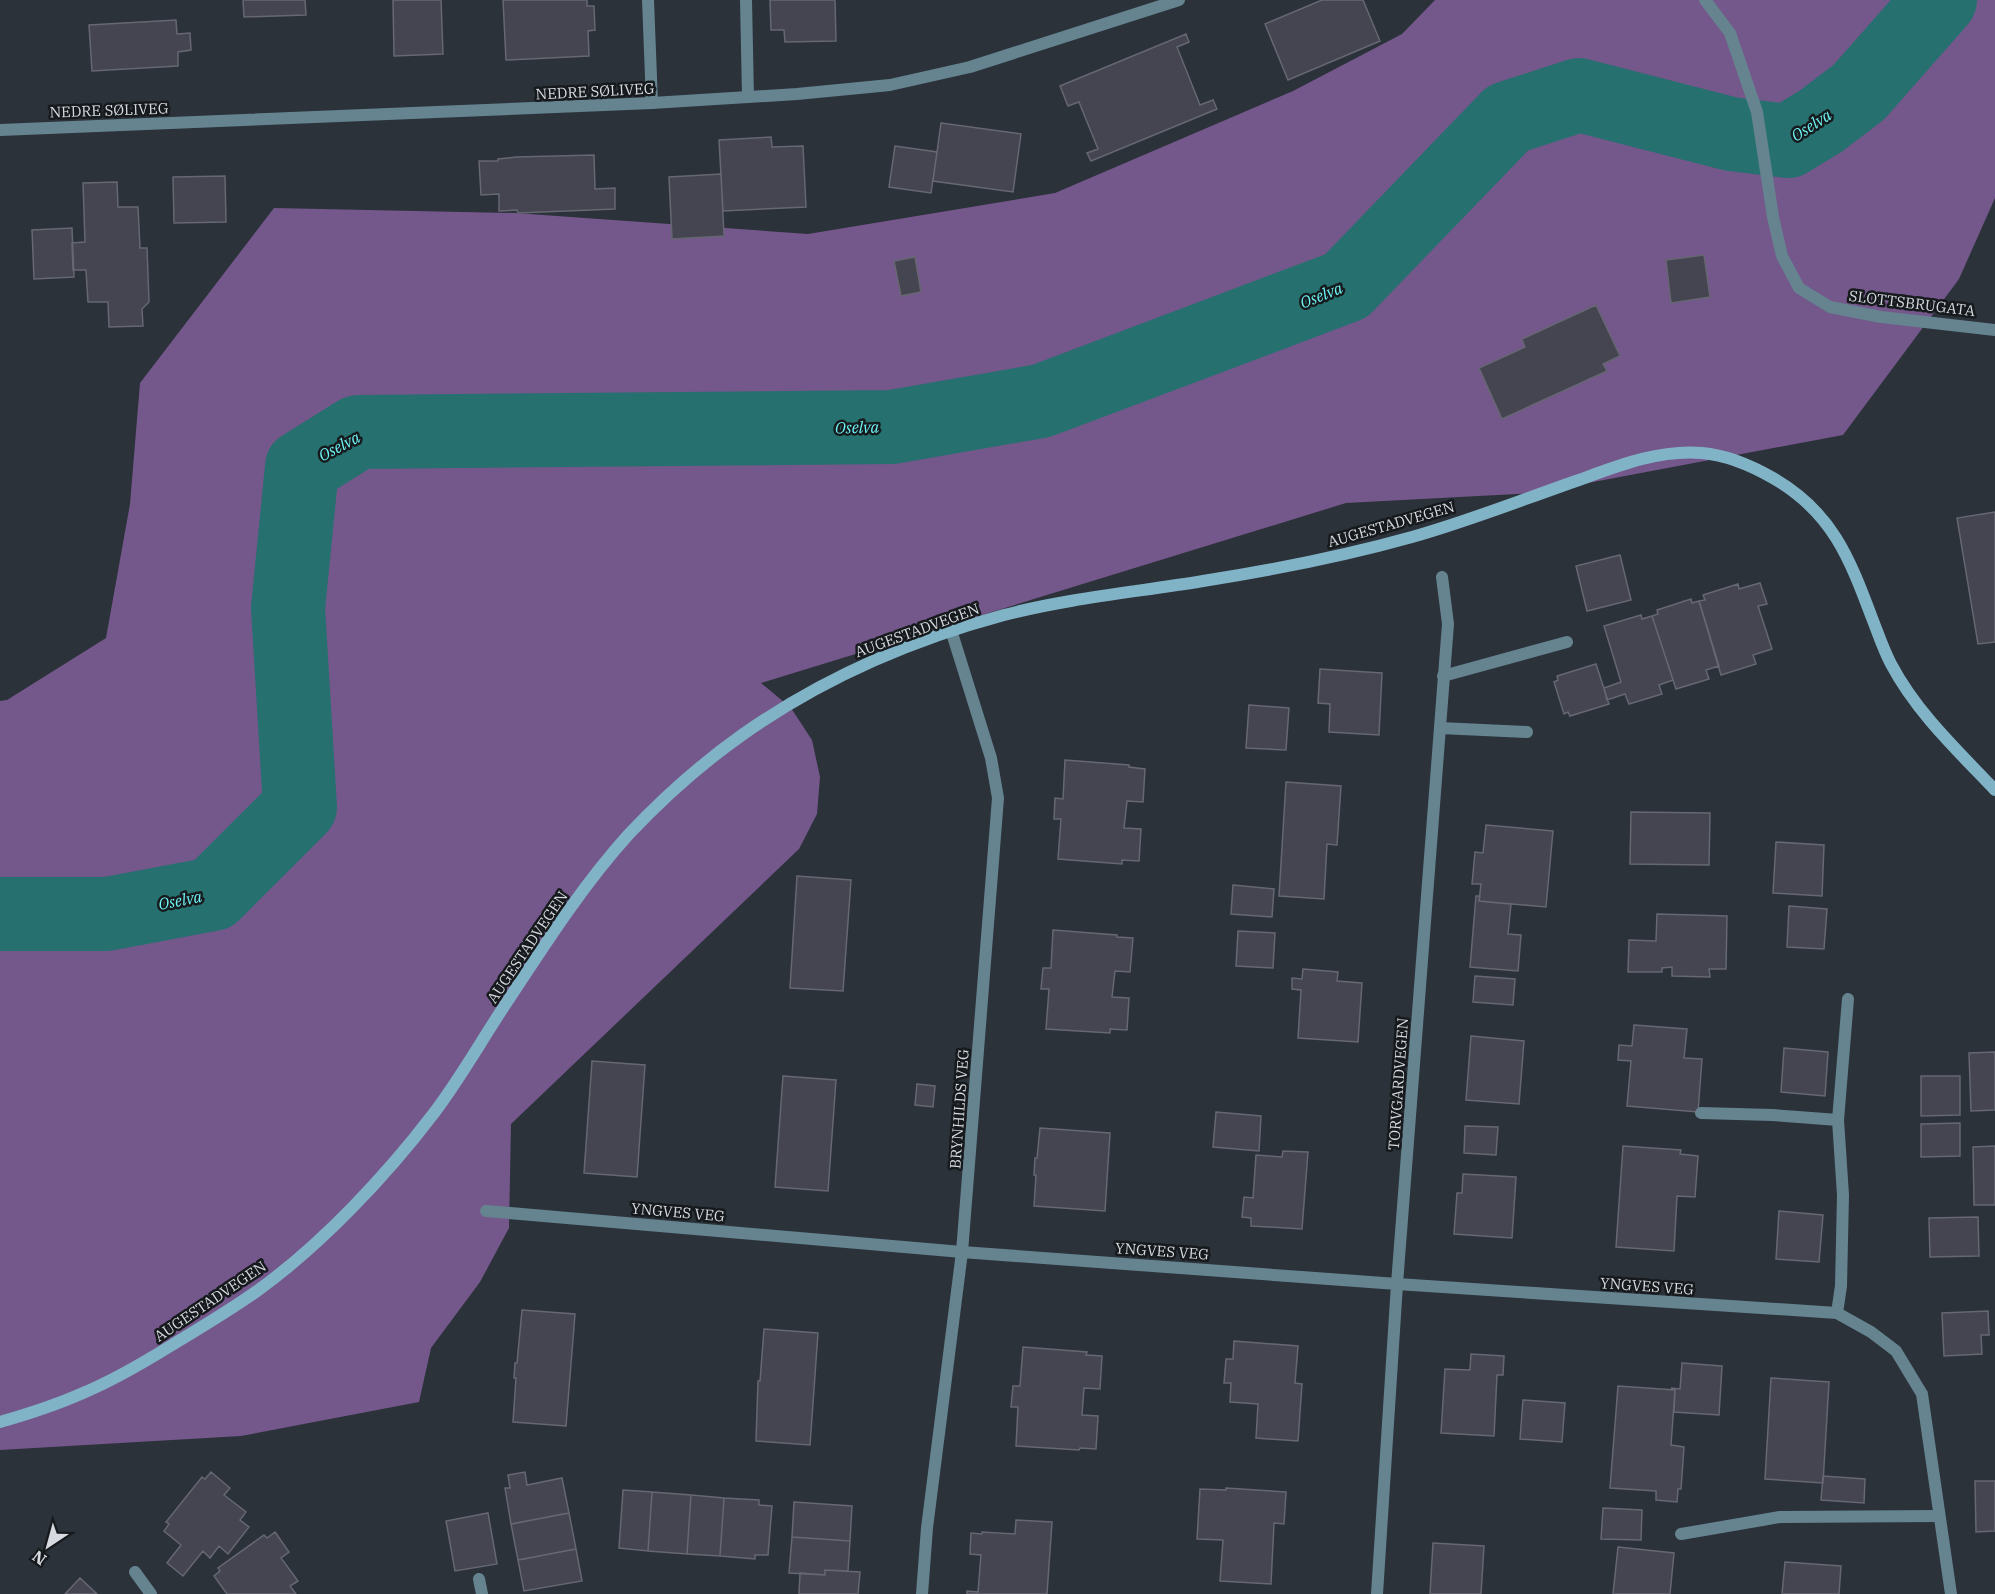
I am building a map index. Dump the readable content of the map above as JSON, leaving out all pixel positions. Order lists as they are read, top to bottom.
{
  "streets": {
    "main road": ["AUGESTADVEGEN"],
    "street": [
      "NEDRE SØLIVEG",
      "SLOTTSBRUGATA",
      "TORVGARDVEGEN",
      "BRYNHILDS VEG",
      "YNGVES VEG"
    ]
  },
  "crossings": [
    ["AUGESTADVEGEN", "BRYNHILDS VEG"],
    ["TORVGARDVEGEN", "YNGVES VEG"],
    ["BRYNHILDS VEG", "YNGVES VEG"]
  ],
  "water": ["Oselva"],
  "north": "bottom left"
}
